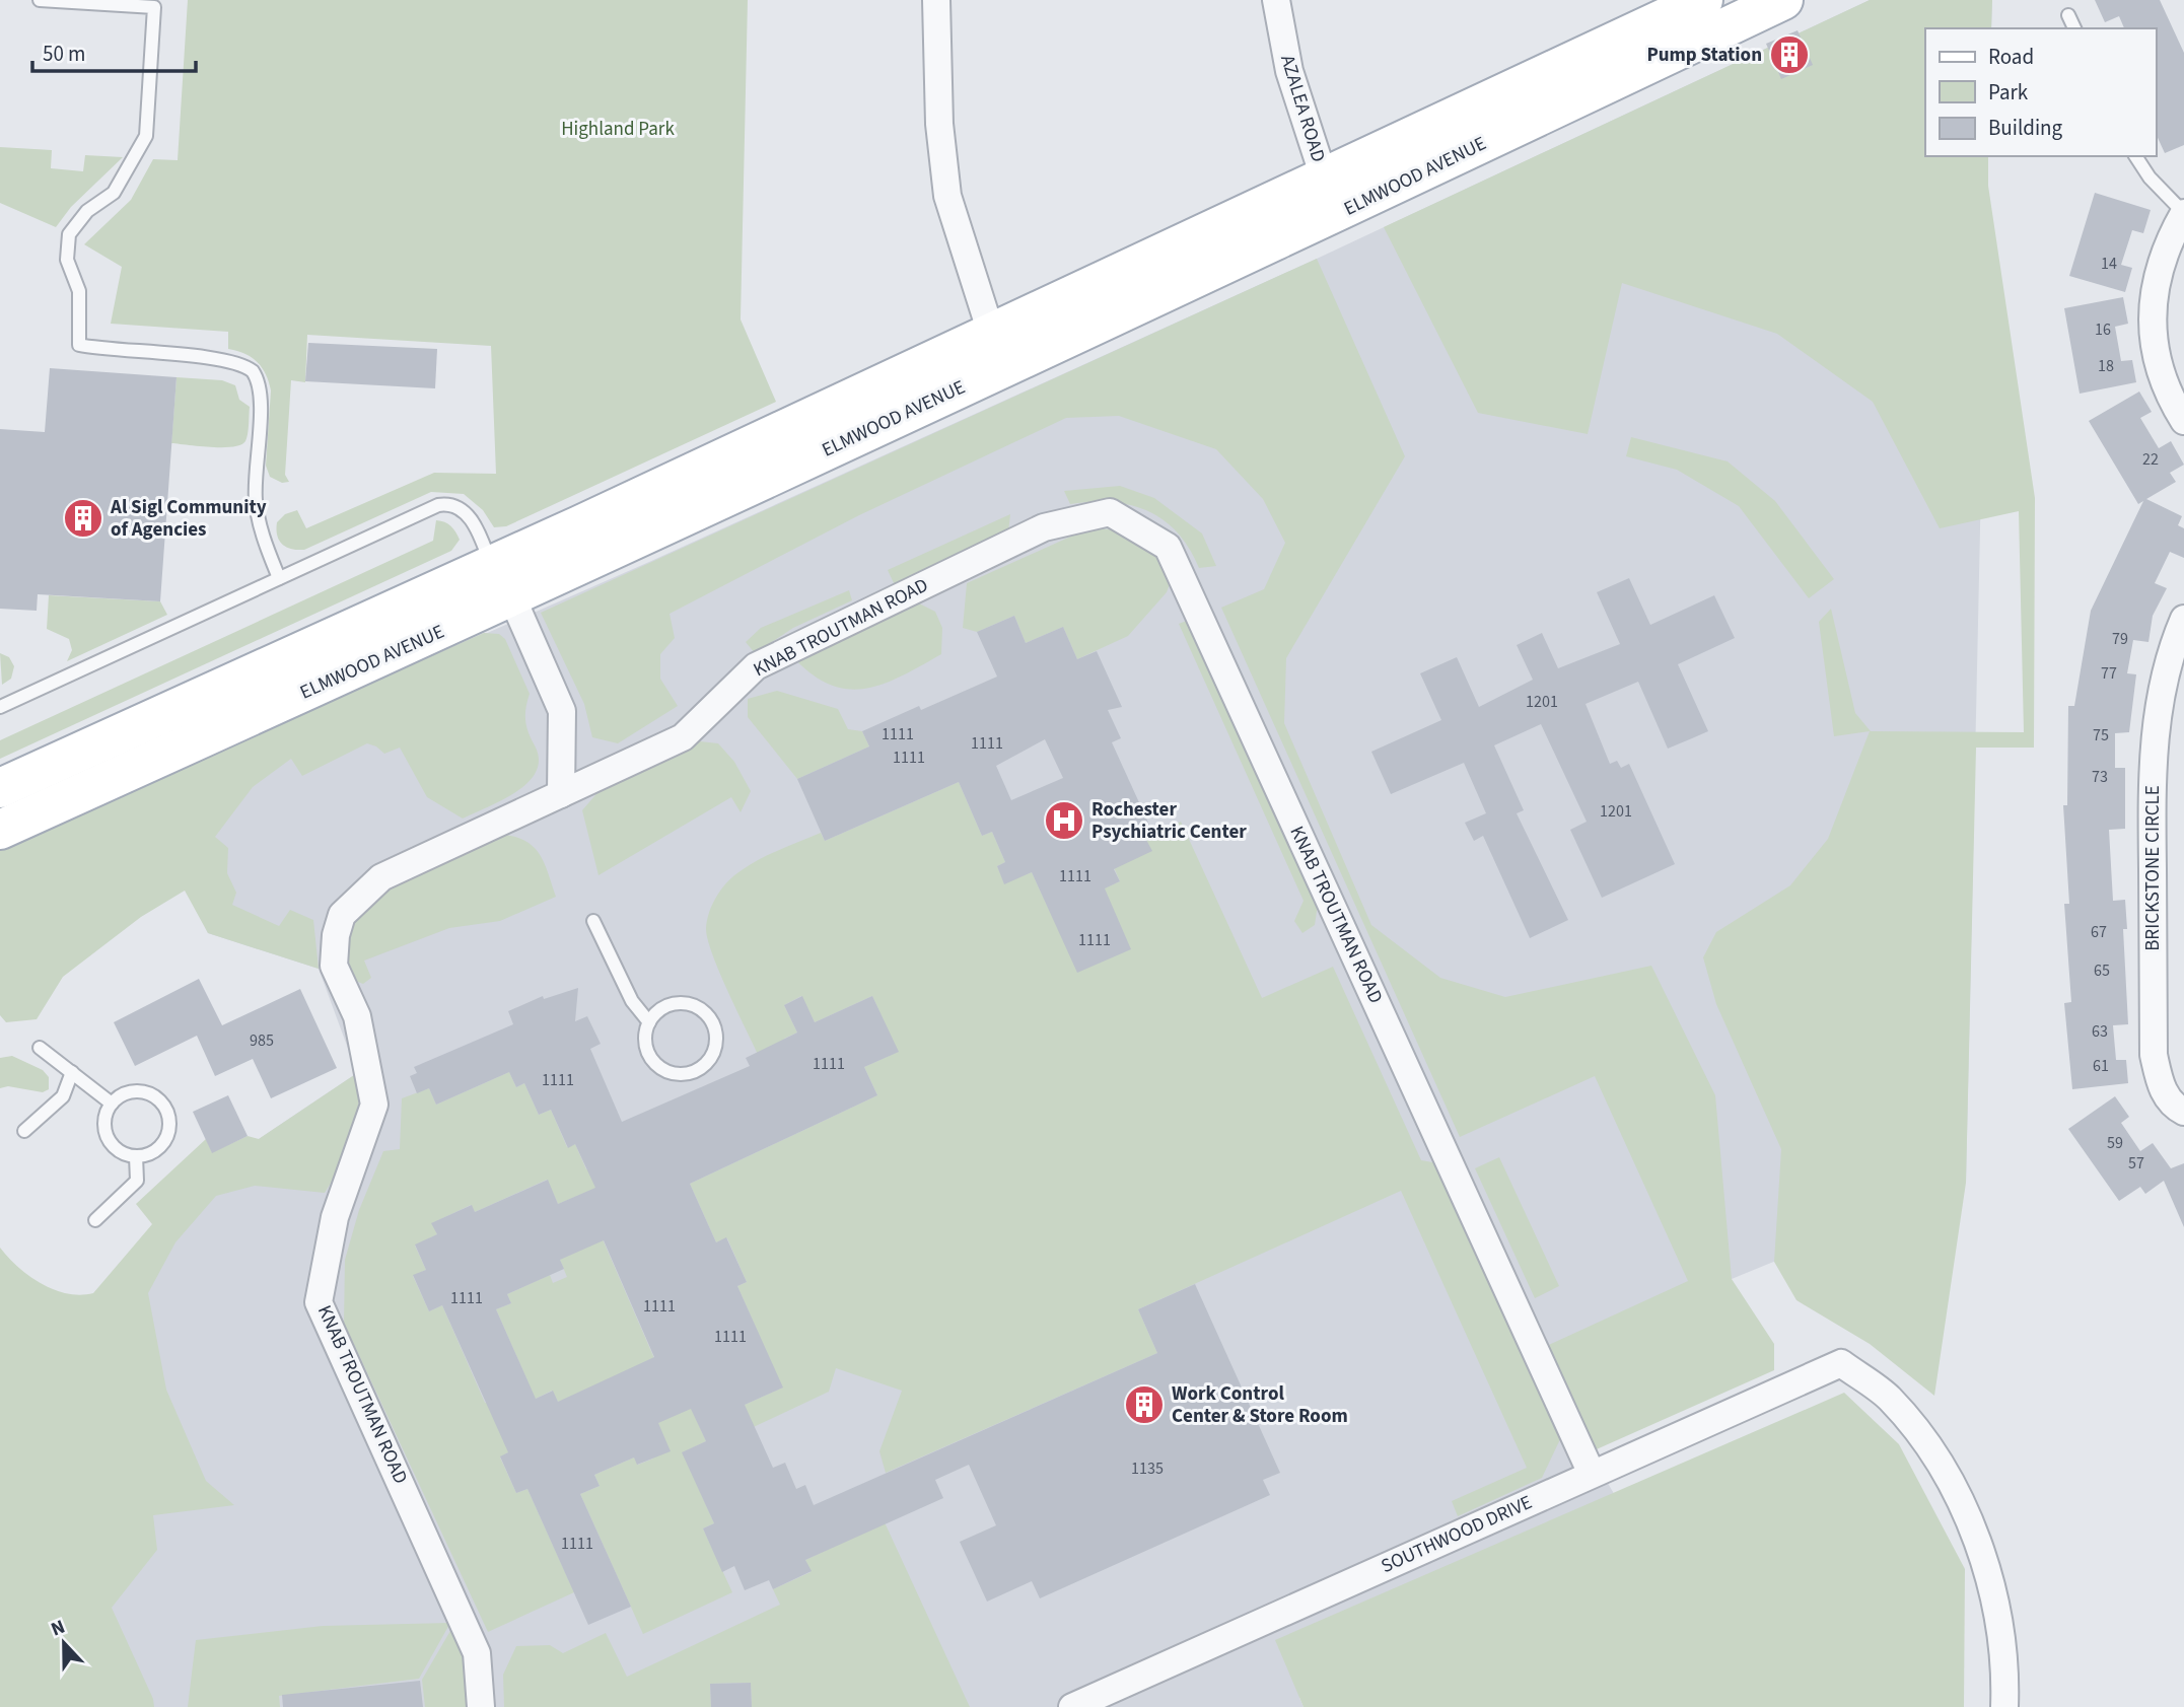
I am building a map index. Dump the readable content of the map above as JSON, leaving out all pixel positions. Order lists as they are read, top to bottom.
{
  "streets": {
    "main road": ["ELMWOOD AVENUE"],
    "street": [
      "AZALEA ROAD",
      "KNAB TROUTMAN ROAD",
      "BRICKSTONE CIRCLE",
      "SOUTHWOOD DRIVE"
    ]
  },
  "crossings": [
    ["AZALEA ROAD", "ELMWOOD AVENUE"],
    ["KNAB TROUTMAN ROAD", "SOUTHWOOD DRIVE"]
  ],
  "parks": ["Highland Park"],
  "places": {
    "building": ["Pump Station", "Al Sigl Community of Agencies", "Work Control Center & Store Room"],
    "hospital": ["Rochester Psychiatric Center"]
  },
  "house_numbers": [
    "14",
    "16",
    "18",
    "22",
    "79",
    "77",
    "1201",
    "1111",
    "75",
    "1111",
    "1111",
    "73",
    "1201",
    "1111",
    "67",
    "1111",
    "65",
    "63",
    "985",
    "1111",
    "61",
    "1111",
    "59",
    "57",
    "1111",
    "1111",
    "1111",
    "1135",
    "1111"
  ],
  "legend": ["Road", "Park", "Building"],
  "scale_bar": "50 m",
  "north": "top"
}
